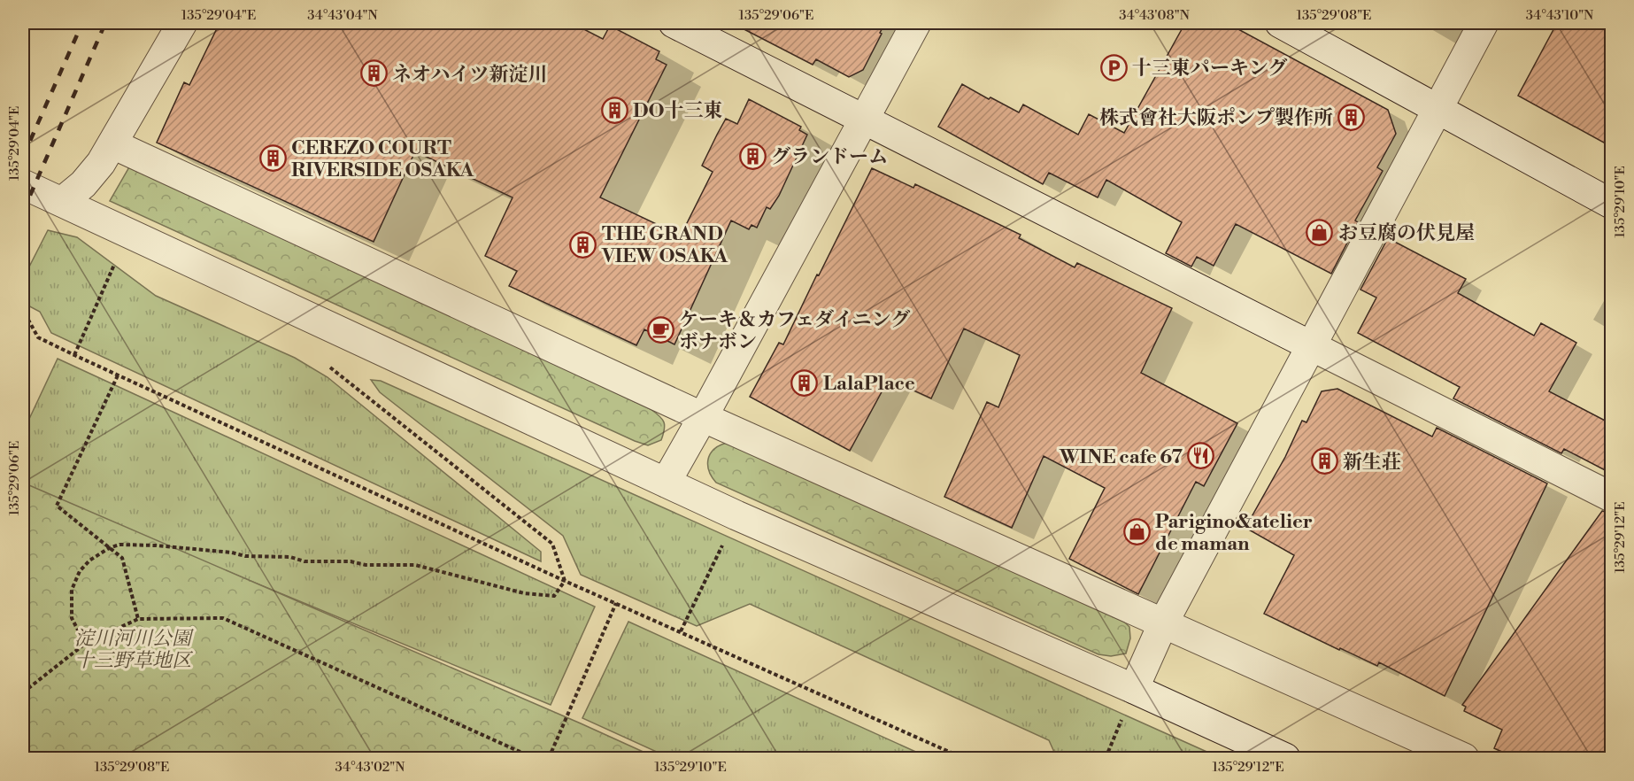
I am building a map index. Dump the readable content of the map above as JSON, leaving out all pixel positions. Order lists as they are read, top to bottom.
{
  "parks": ["淀川河川公園 十三野草地区"],
  "places": {
    "parking": ["十三東パーキング"],
    "building": [
      "ネオハイツ新淀川",
      "DO十三東",
      "株式會社大阪ポンプ製作所",
      "グランドーム",
      "CEREZO COURT RIVERSIDE OSAKA",
      "THE GRAND VIEW OSAKA",
      "LalaPlace",
      "新生荘"
    ],
    "shop": ["お豆腐の伏見屋", "Parigino&atelier de maman"],
    "cafe": ["ケーキ＆カフェダイニング ボナボン"],
    "restaurant": ["WINE cafe 67"]
  },
  "coordinates": [
    "135°29'04\"E",
    "34°43'04\"N",
    "135°29'06\"E",
    "34°43'08\"N",
    "135°29'08\"E",
    "34°43'10\"N",
    "135°29'10\"E",
    "135°29'12\"E",
    "34°43'02\"N"
  ]
}
